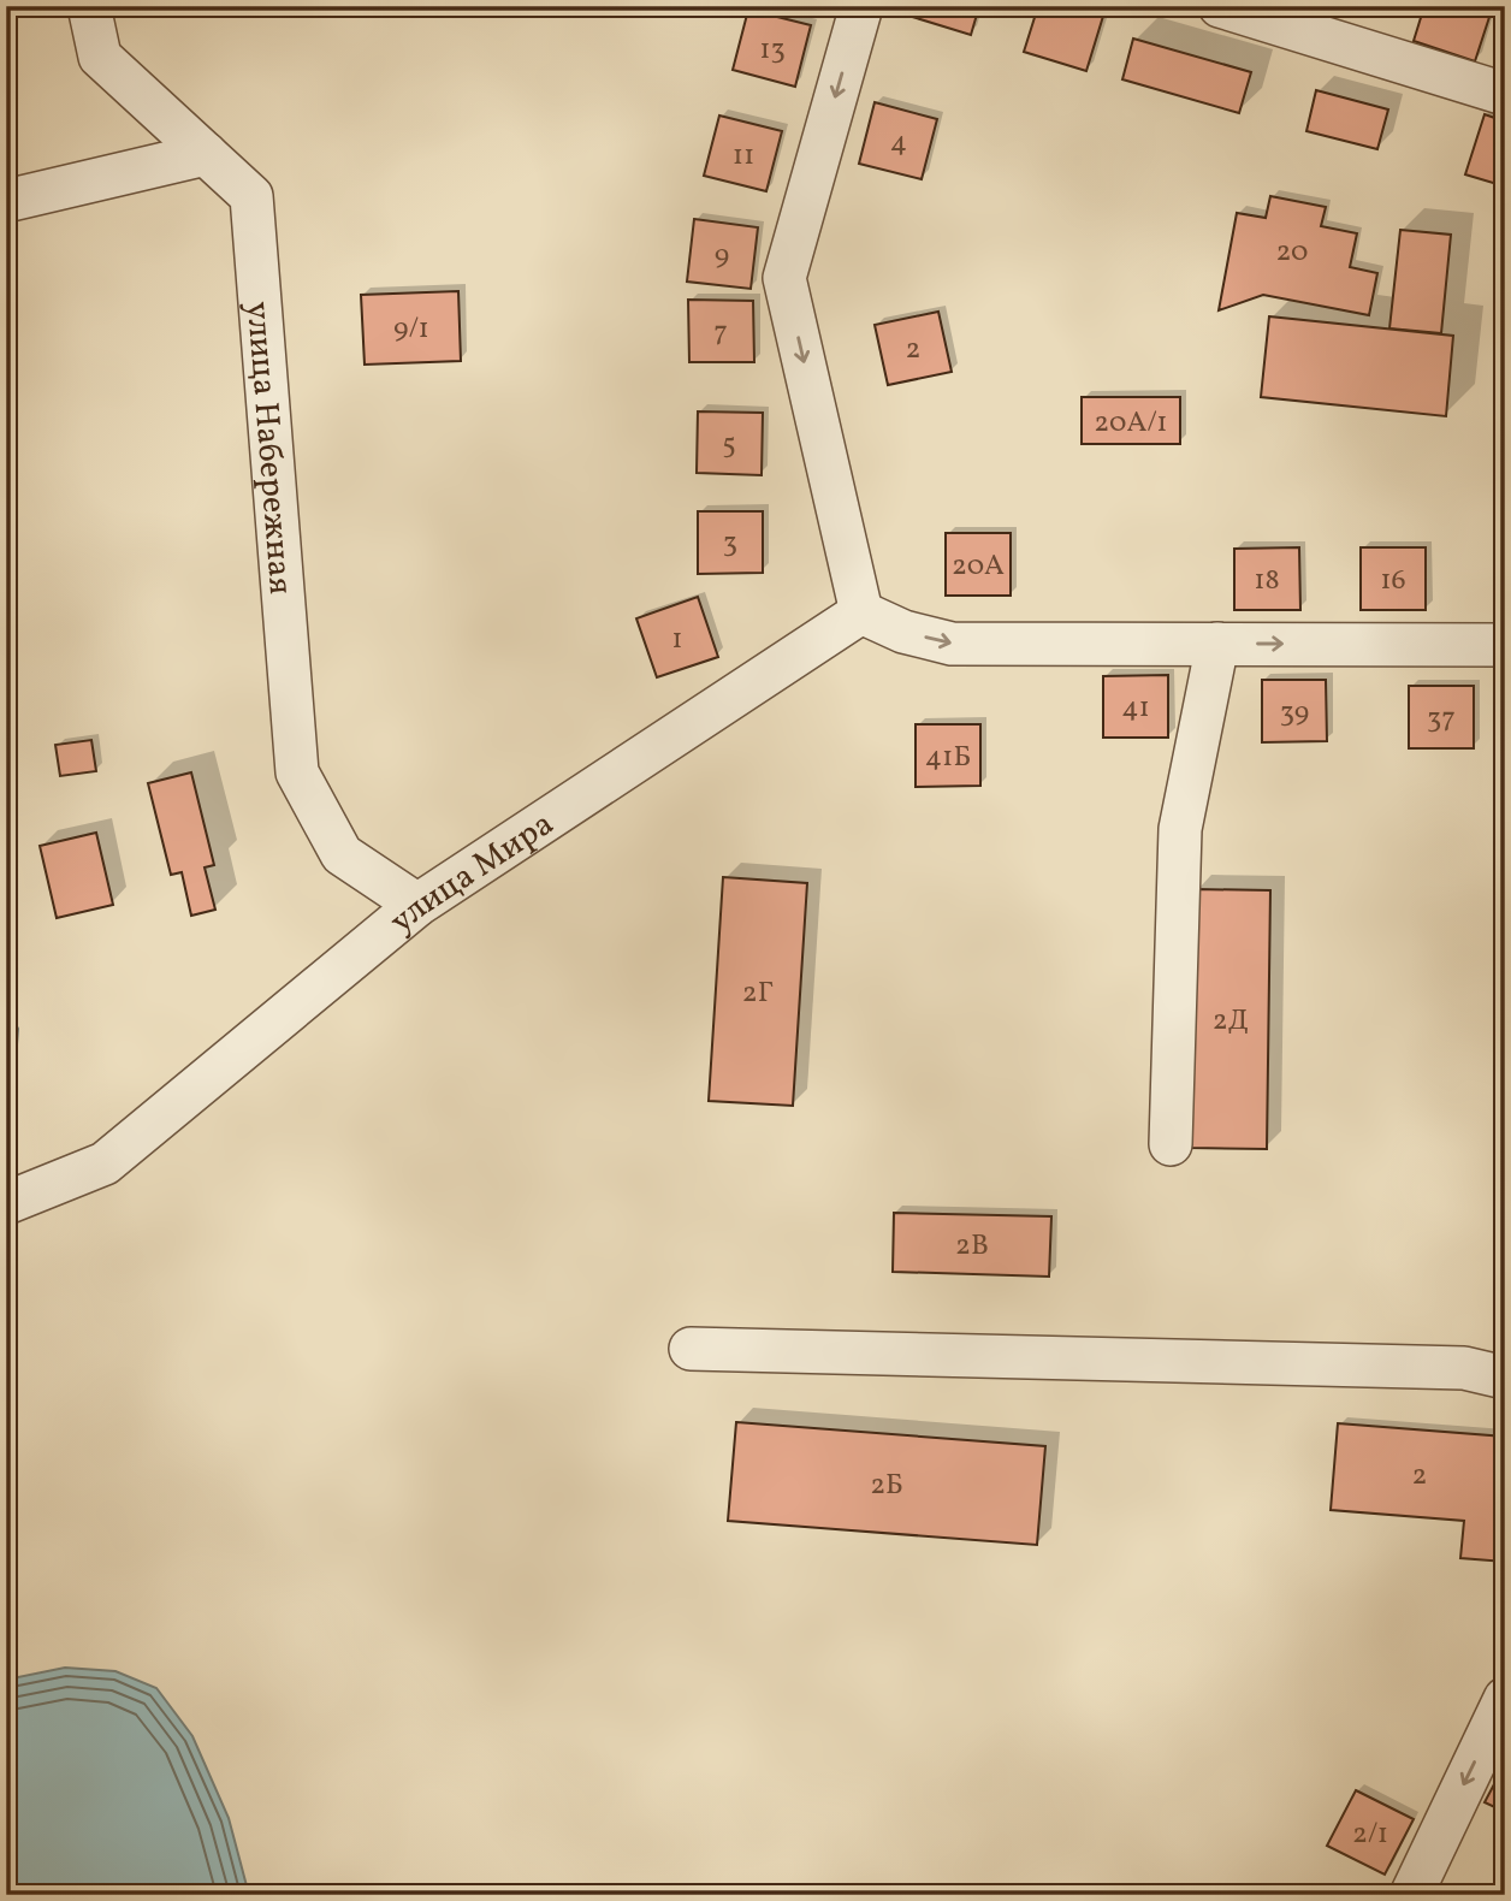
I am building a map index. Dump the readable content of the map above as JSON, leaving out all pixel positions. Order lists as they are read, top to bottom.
{
  "streets": {
    "street": ["улица Набережная", "улица Мира"]
  },
  "crossings": [
    ["улица Набережная", "улица Мира"]
  ],
  "house_numbers": [
    "13",
    "4",
    "11",
    "20",
    "9",
    "9/1",
    "7",
    "2",
    "20А/1",
    "5",
    "3",
    "20А",
    "18",
    "16",
    "1",
    "41",
    "39",
    "37",
    "41Б",
    "2Г",
    "2Д",
    "2В",
    "2",
    "2Б",
    "2/1"
  ]
}
